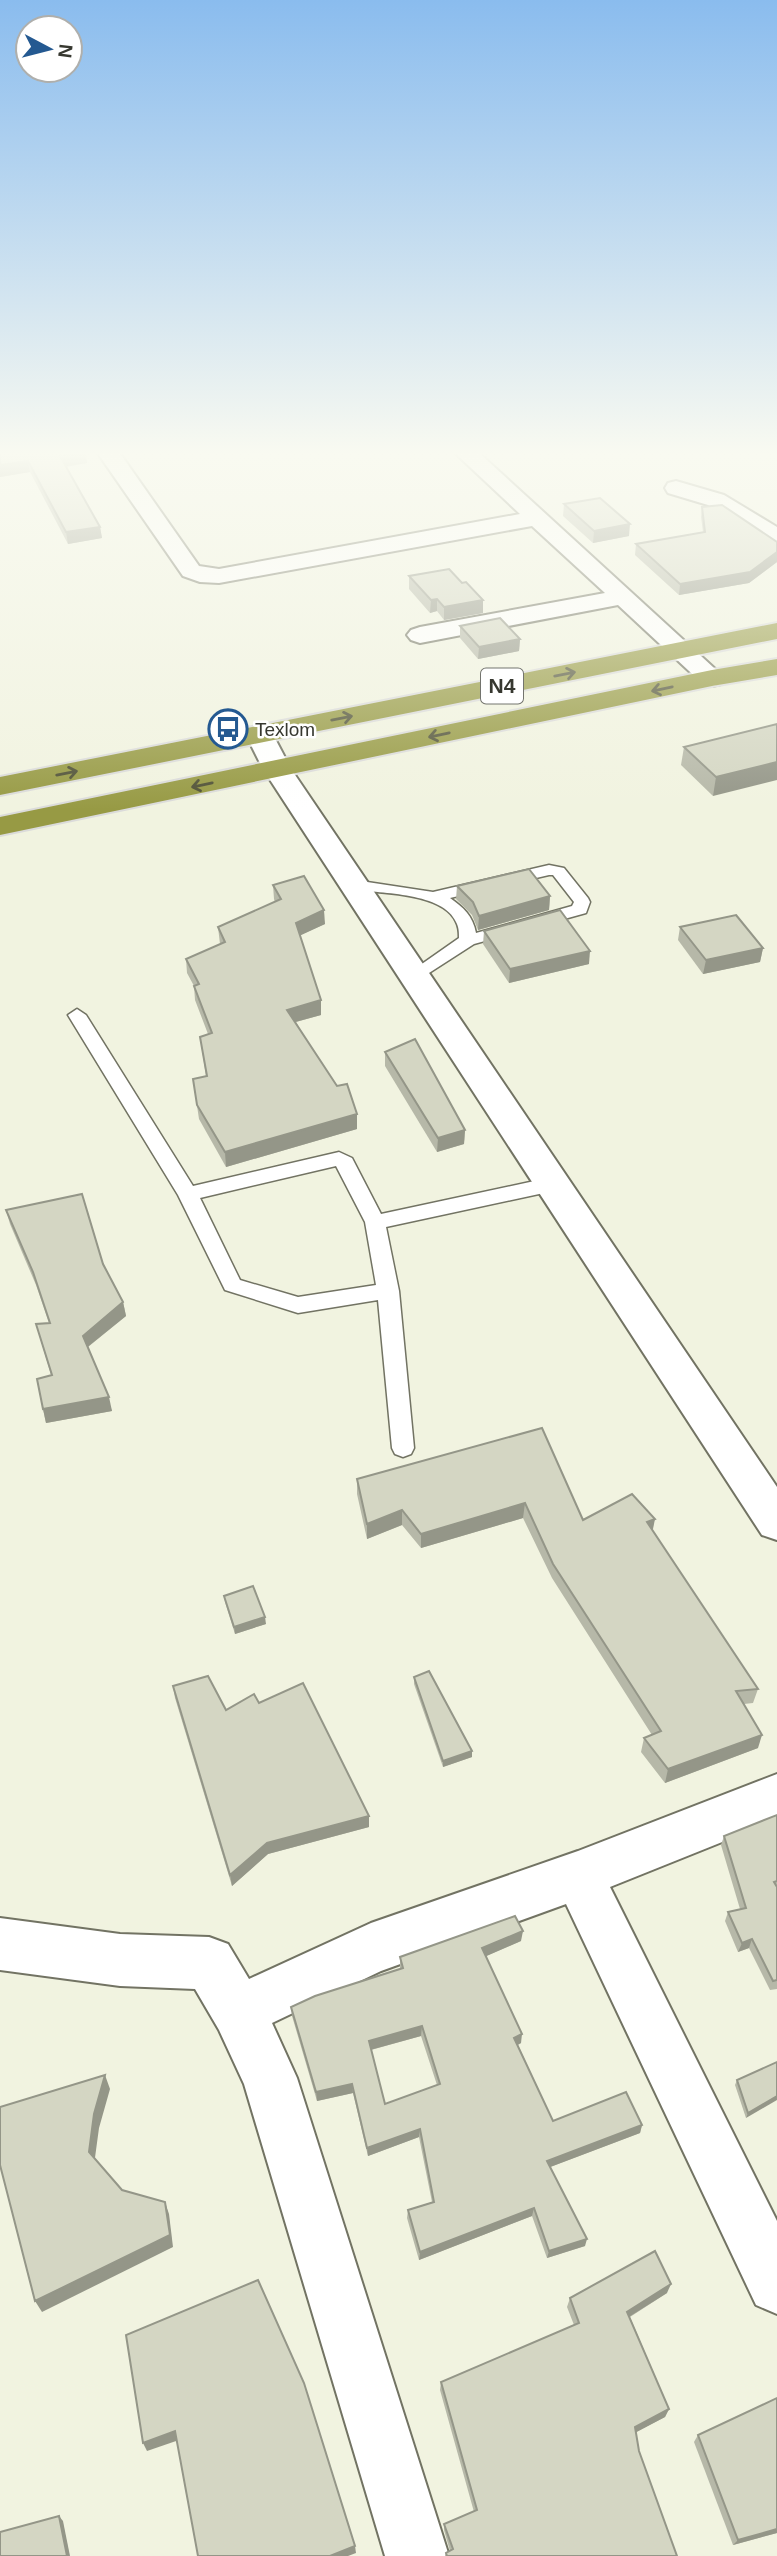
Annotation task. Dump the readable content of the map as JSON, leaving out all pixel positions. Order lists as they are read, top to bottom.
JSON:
{
  "streets": {
    "highway": ["N4"]
  },
  "places": {
    "bus stop": ["Texlom"]
  },
  "north": "right"
}
